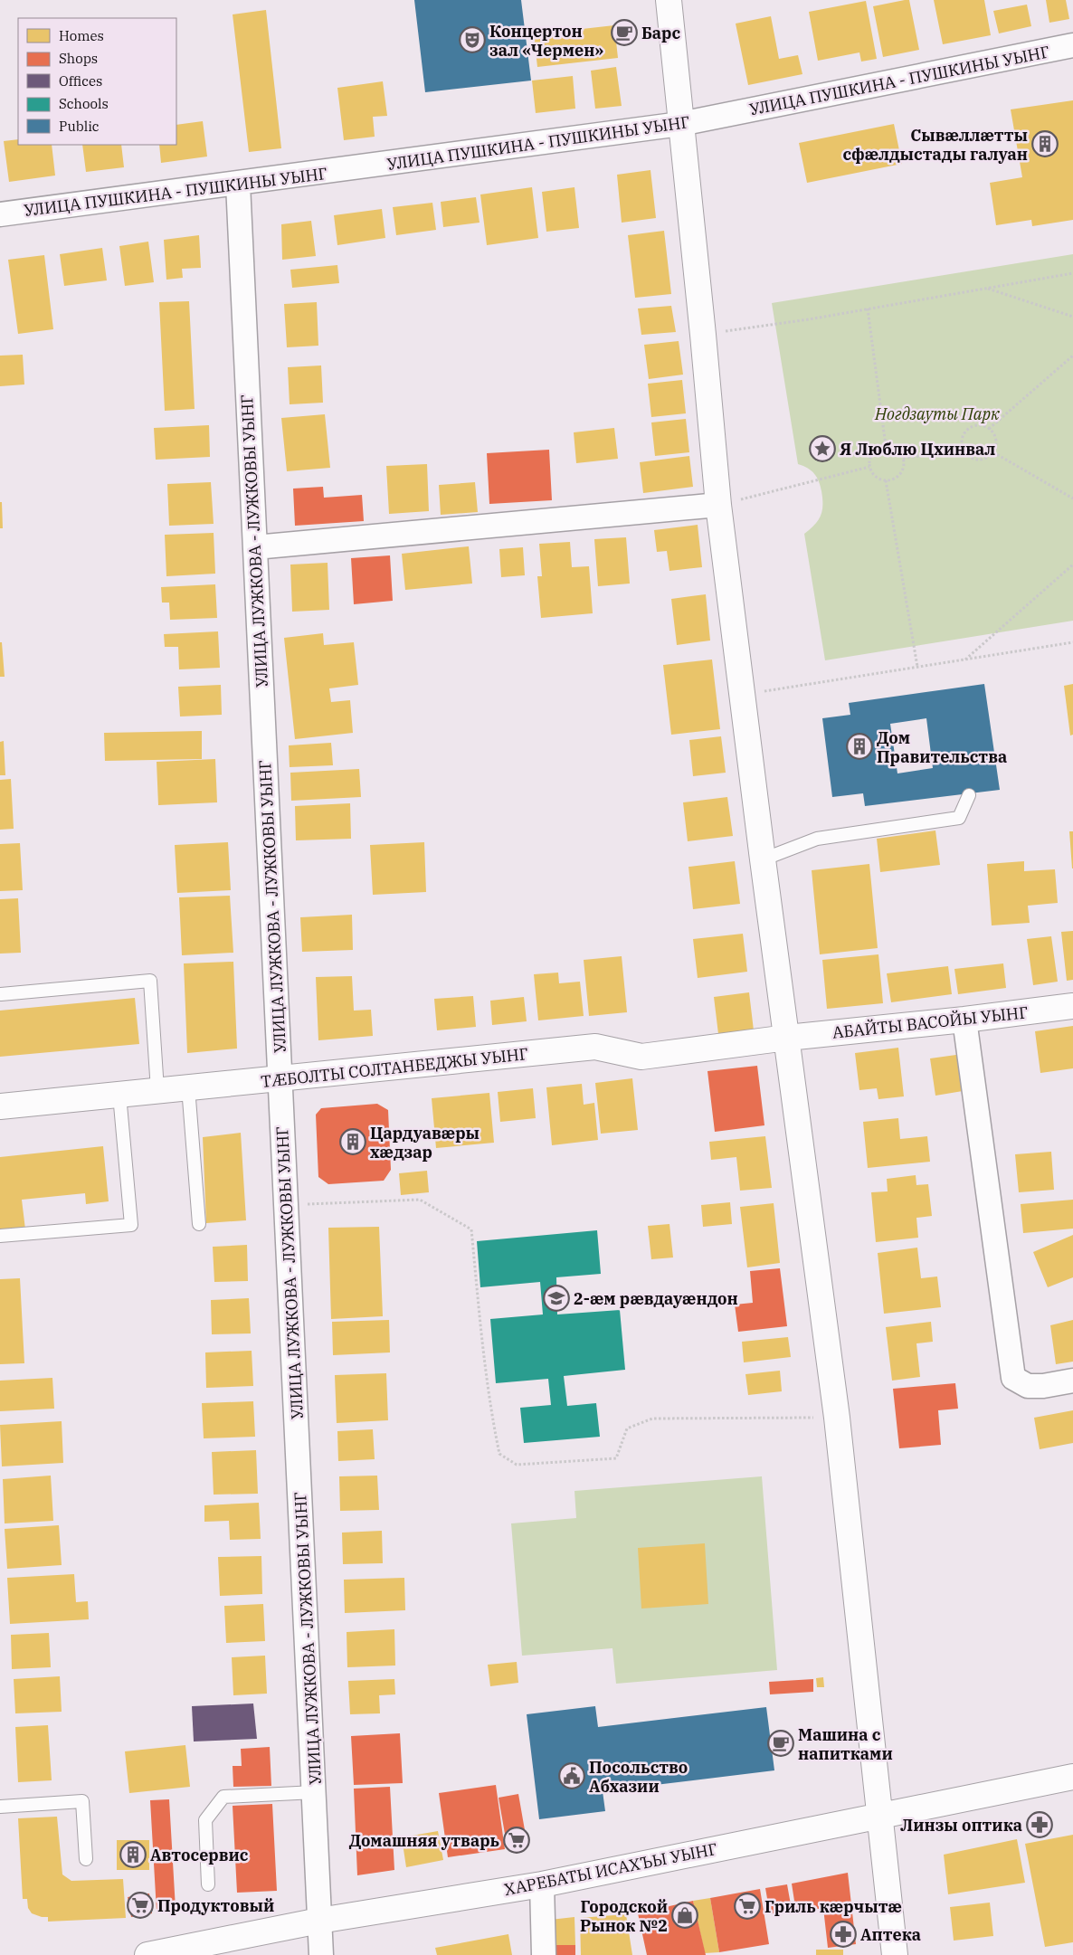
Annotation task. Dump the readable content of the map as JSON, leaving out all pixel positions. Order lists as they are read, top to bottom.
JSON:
{
  "streets": {
    "street": [
      "УЛИЦА ПУШКИНА - ПУШКИНЫ УЫНГ",
      "УЛИЦА ЛУЖКОВА - ЛУЖКОВЫ УЫНГ",
      "АБАЙТЫ ВАСОЙЫ УЫНГ",
      "ТÆБОЛТЫ СОЛТАНБЕДЖЫ УЫНГ",
      "ХАРЕБАТЫ ИСАХЪЫ УЫНГ"
    ]
  },
  "crossings": [
    ["УЛИЦА ПУШКИНА - ПУШКИНЫ УЫНГ", "УЛИЦА ЛУЖКОВА - ЛУЖКОВЫ УЫНГ"],
    ["УЛИЦА ЛУЖКОВА - ЛУЖКОВЫ УЫНГ", "ТÆБОЛТЫ СОЛТАНБЕДЖЫ УЫНГ"],
    ["УЛИЦА ЛУЖКОВА - ЛУЖКОВЫ УЫНГ", "ХАРЕБАТЫ ИСАХЪЫ УЫНГ"],
    ["АБАЙТЫ ВАСОЙЫ УЫНГ", "ТÆБОЛТЫ СОЛТАНБЕДЖЫ УЫНГ"]
  ],
  "parks": ["Ногдзауты Парк"],
  "places": {
    "cafe": ["Барс", "Машина с напитками"],
    "theatre": ["Концертон зал «Чермен»"],
    "building": [
      "Сывæллæтты сфæлдыстады галуан",
      "Дом Правительства",
      "Цардуавæры хæдзар",
      "Автосервис"
    ],
    "place": ["Я Люблю Цхинвал"],
    "school or university": ["2-æм рӕвдауӕндон"],
    "public building": ["Посольство Абхазии"],
    "pharmacy": ["Линзы оптика", "Аптека"],
    "supermarket": ["Домашняя утварь", "Продуктовый", "Гриль кæрчытæ"],
    "shop": ["Городской Рынок №2"]
  },
  "legend": [
    "Homes",
    "Shops",
    "Offices",
    "Schools",
    "Public"
  ]
}
